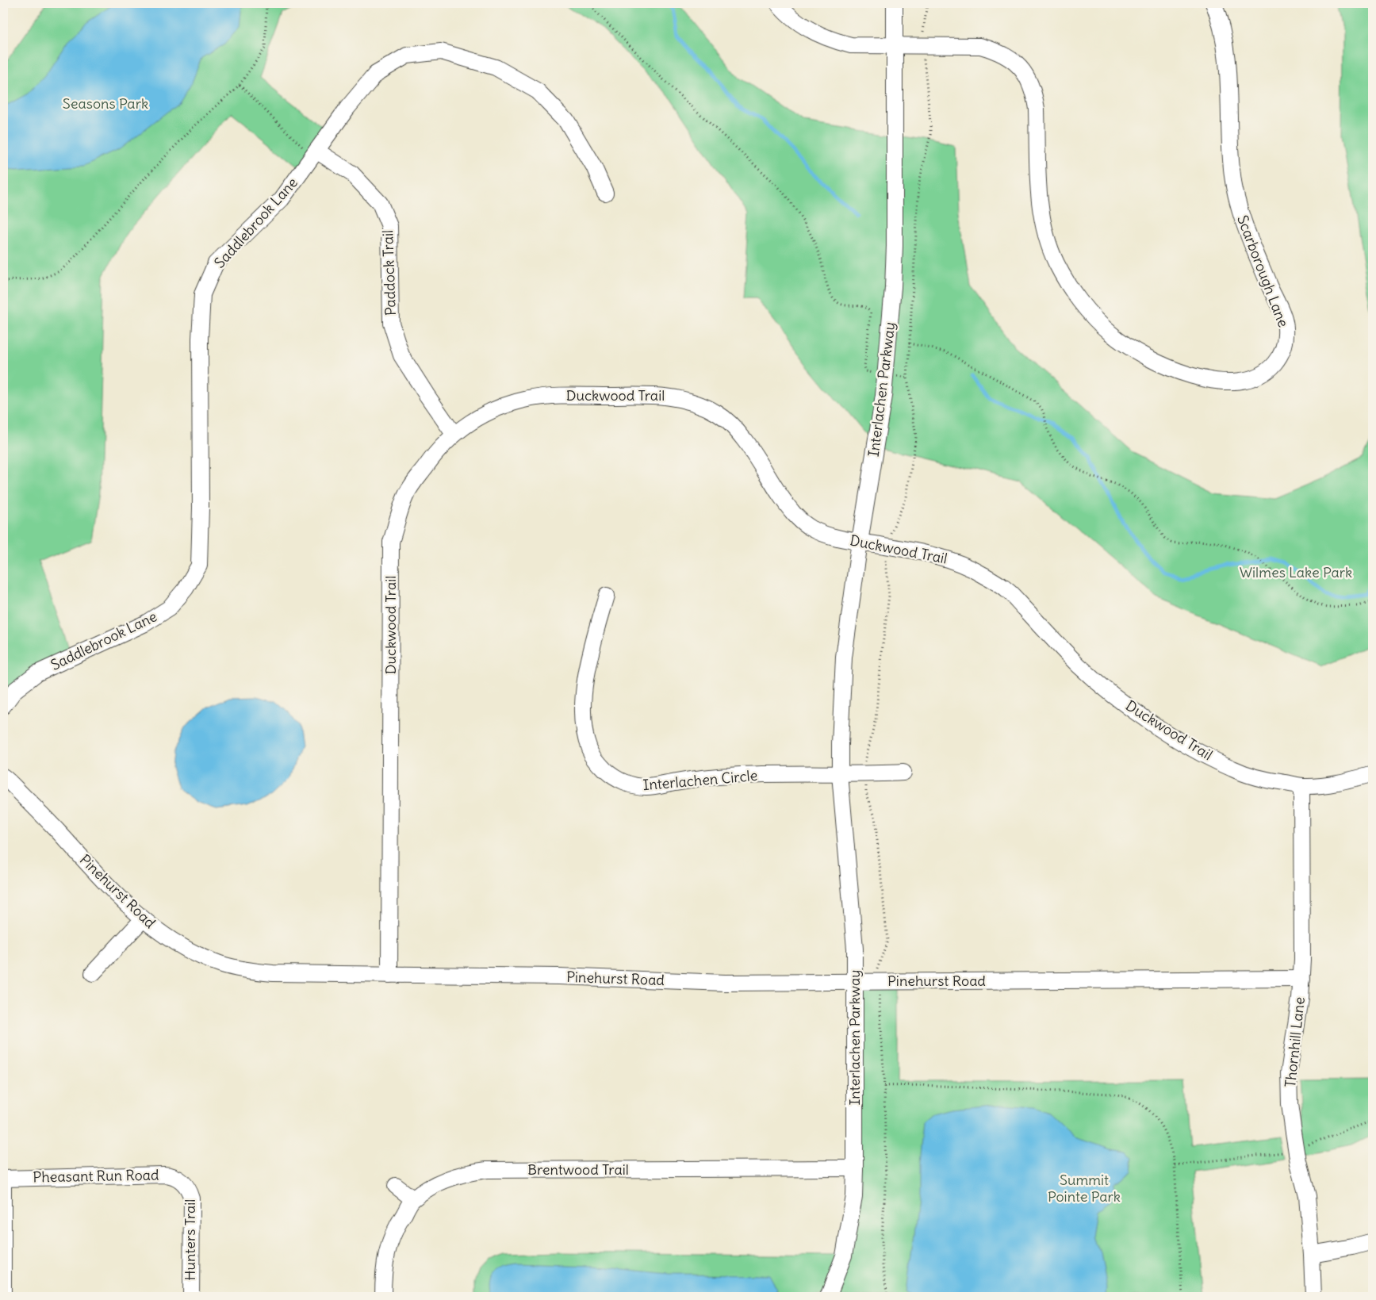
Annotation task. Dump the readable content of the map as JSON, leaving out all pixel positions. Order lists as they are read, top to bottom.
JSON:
{
  "streets": {
    "street": [
      "Saddlebrook Lane",
      "Scarborough Lane",
      "Paddock Trail",
      "Interlachen Parkway",
      "Duckwood Trail",
      "Interlachen Circle",
      "Pinehurst Road",
      "Thornhill Lane",
      "Brentwood Trail",
      "Pheasant Run Road",
      "Hunters Trail"
    ]
  },
  "crossings": [
    ["Saddlebrook Lane", "Paddock Trail"],
    ["Scarborough Lane", "Interlachen Parkway"],
    ["Paddock Trail", "Duckwood Trail"],
    ["Interlachen Parkway", "Duckwood Trail"],
    ["Interlachen Parkway", "Interlachen Circle"],
    ["Interlachen Parkway", "Pinehurst Road"],
    ["Interlachen Parkway", "Brentwood Trail"],
    ["Duckwood Trail", "Pinehurst Road"],
    ["Duckwood Trail", "Thornhill Lane"],
    ["Pinehurst Road", "Thornhill Lane"],
    ["Pheasant Run Road", "Hunters Trail"]
  ],
  "parks": ["Seasons Park", "Wilmes Lake Park", "Summit Pointe Park"]
}
